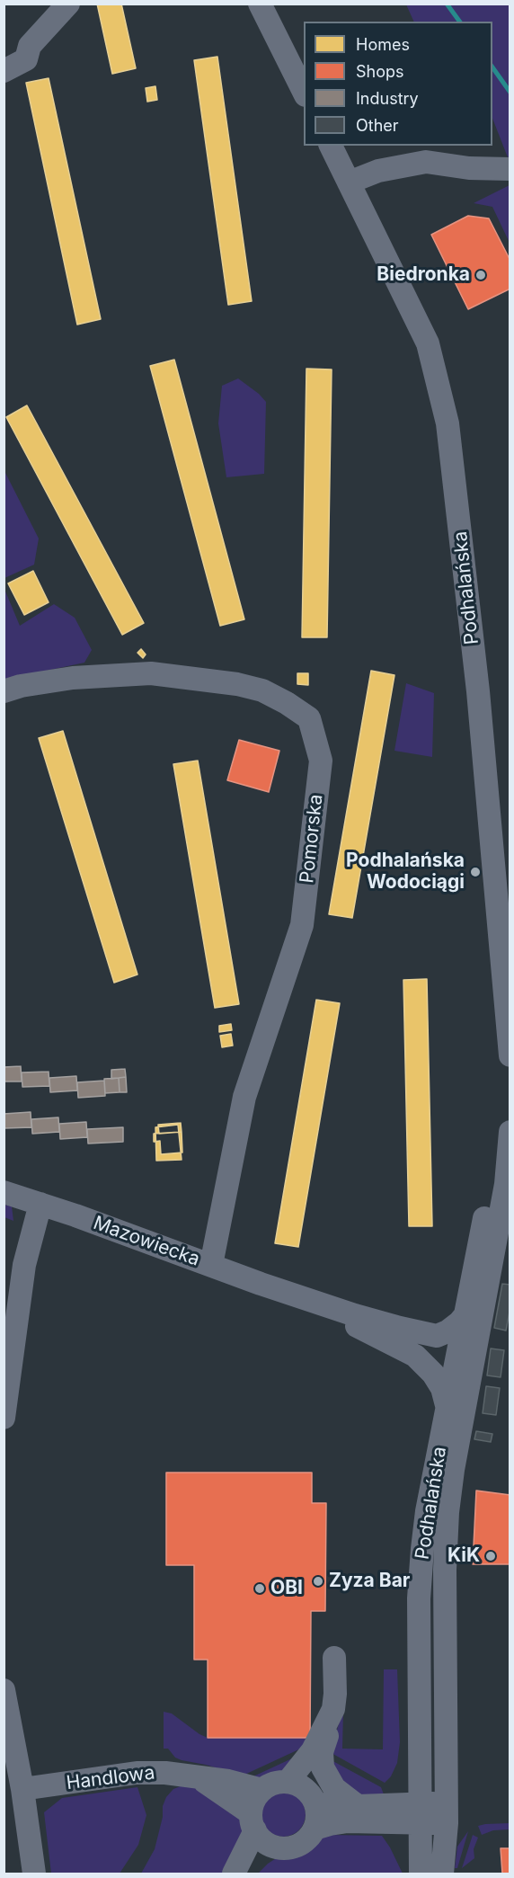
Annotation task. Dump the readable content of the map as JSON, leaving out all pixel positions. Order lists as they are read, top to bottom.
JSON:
{
  "streets": {
    "street": [
      "Podhalańska",
      "Pomorska",
      "Mazowiecka",
      "Handlowa"
    ]
  },
  "crossings": [
    ["Podhalańska", "Mazowiecka"],
    ["Pomorska", "Mazowiecka"]
  ],
  "places": [
    "Biedronka",
    "Podhalańska Wodociągi",
    "KiK",
    "Zyza Bar",
    "OBI"
  ],
  "legend": [
    "Homes",
    "Shops",
    "Industry",
    "Other"
  ]
}
